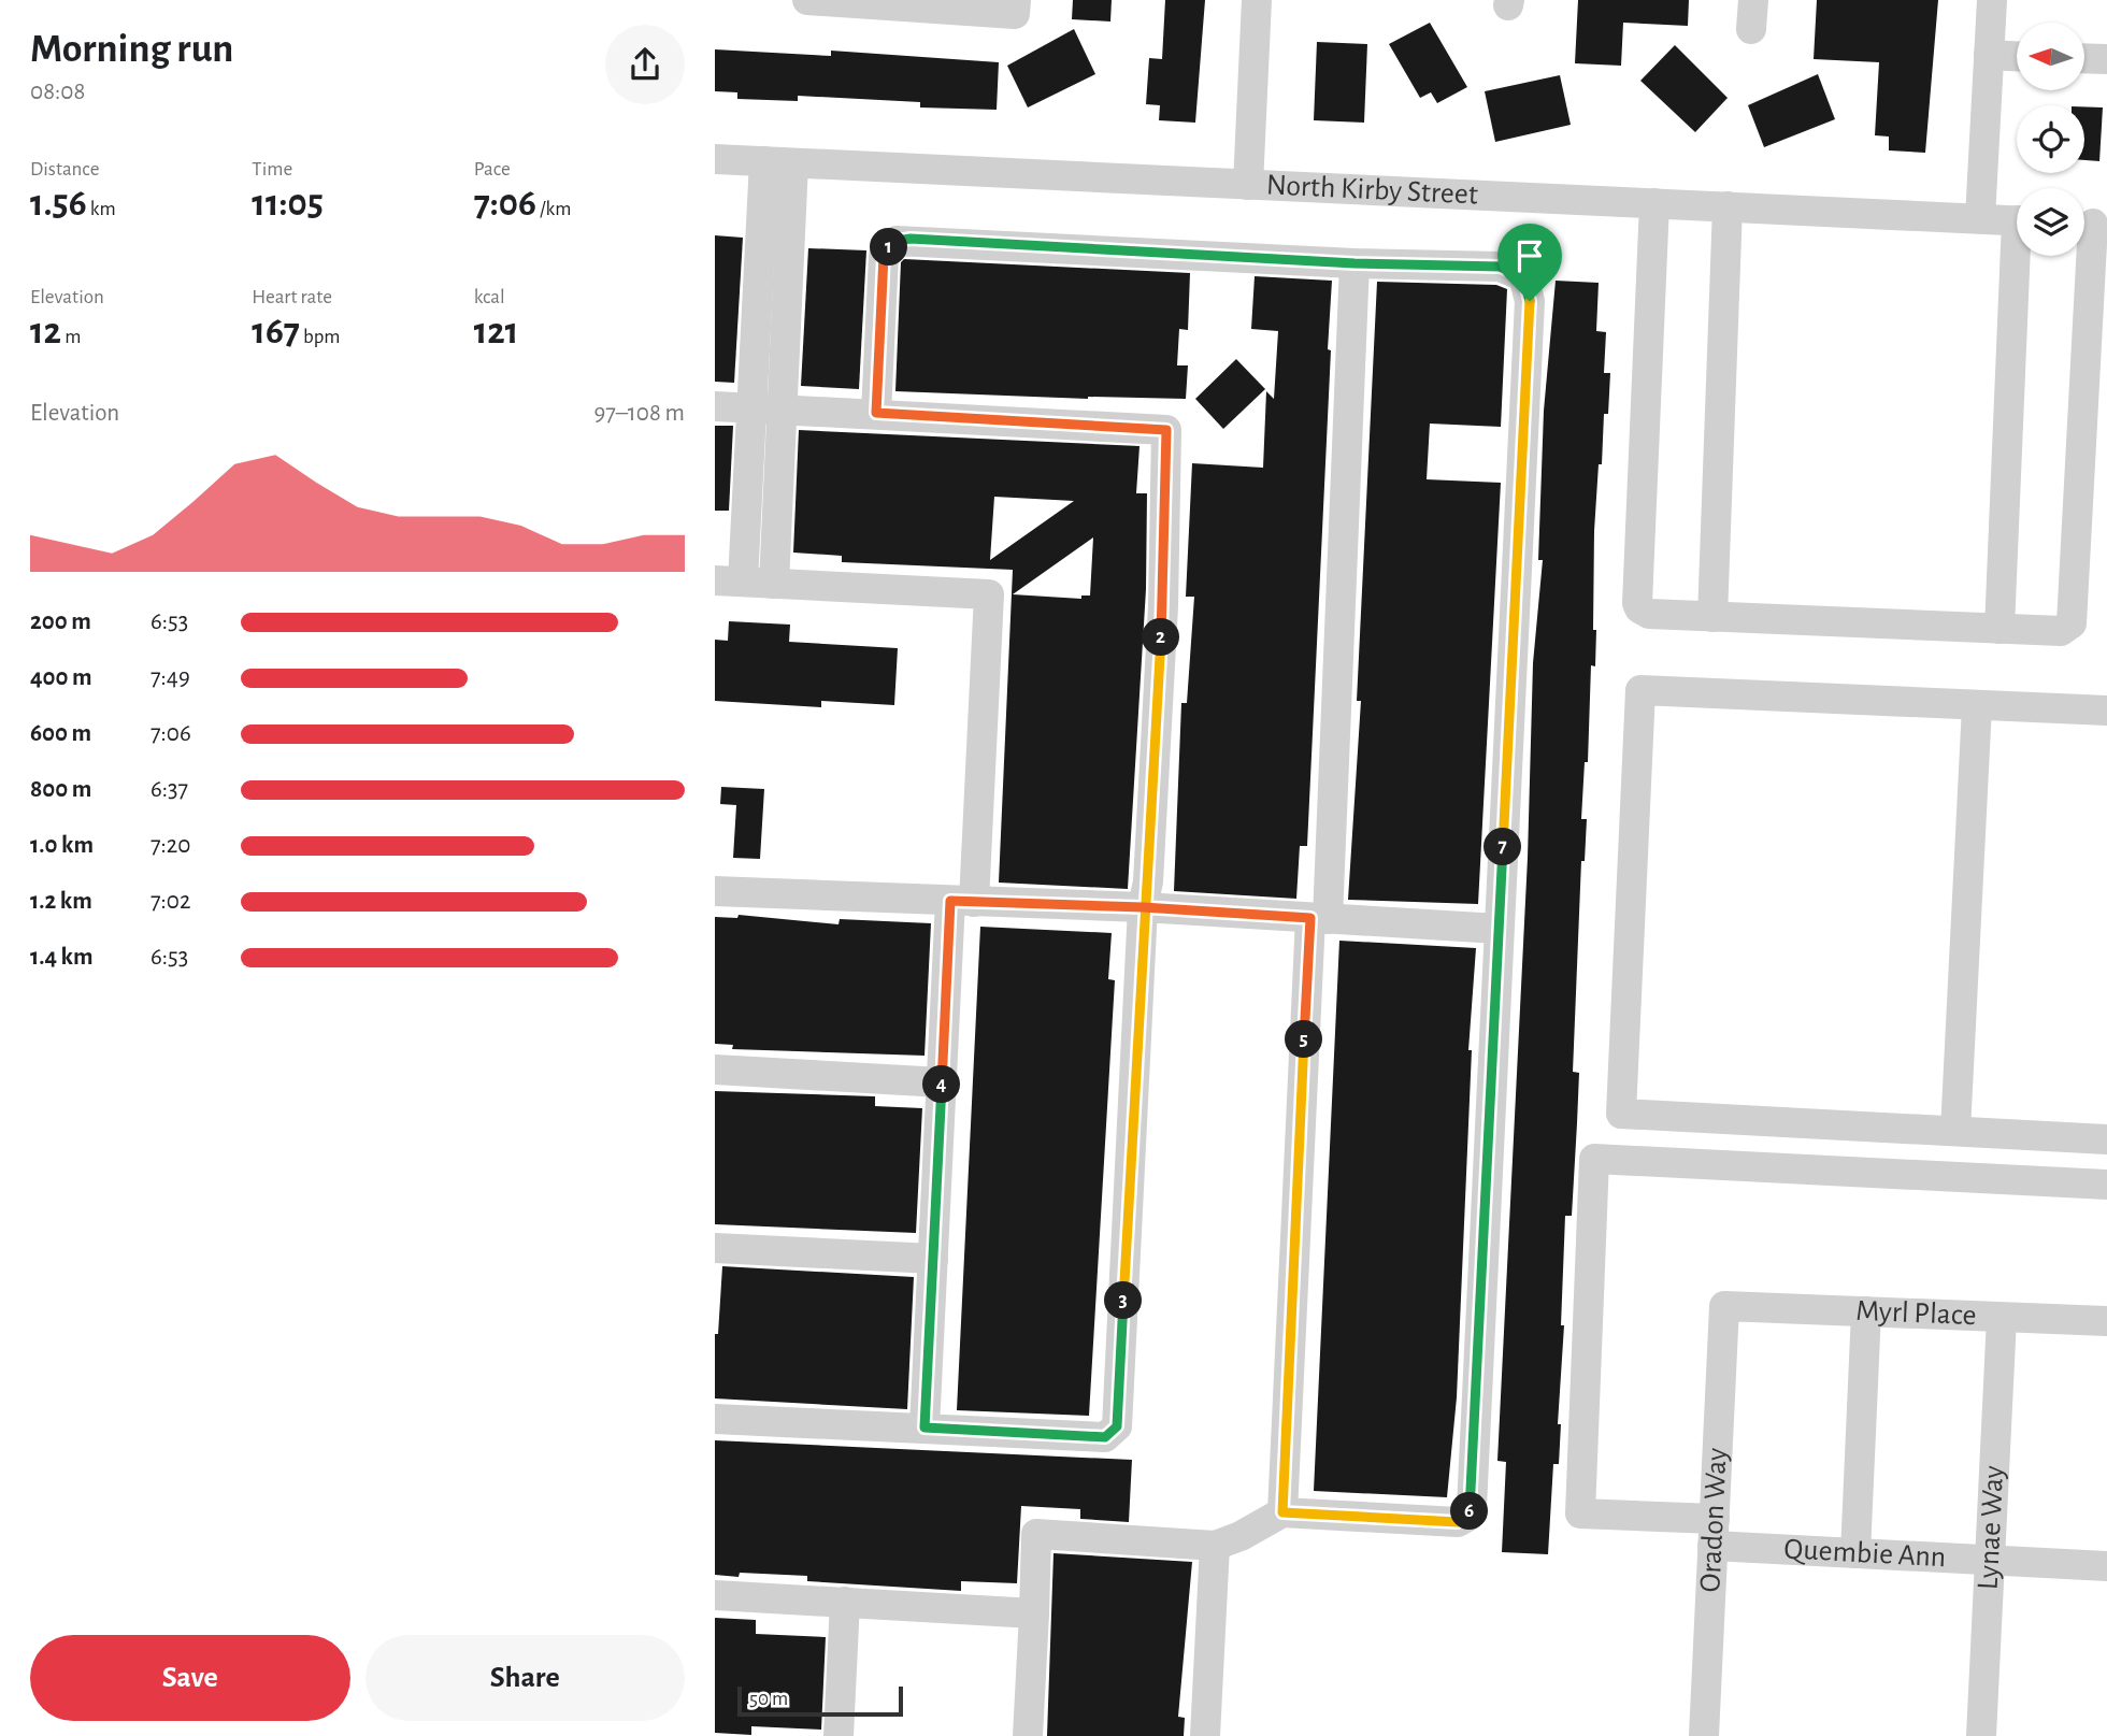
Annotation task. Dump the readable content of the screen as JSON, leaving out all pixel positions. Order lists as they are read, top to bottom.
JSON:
{
  "streets": {
    "street": [
      "North Kirby Street",
      "Myrl Place",
      "Oradon Way",
      "Lynae Way",
      "Quembie Ann"
    ]
  },
  "crossings": [
    ["Myrl Place", "Oradon Way"],
    ["Myrl Place", "Lynae Way"],
    ["Oradon Way", "Quembie Ann"],
    ["Lynae Way", "Quembie Ann"]
  ],
  "scale_bar": "50 m",
  "north": "left",
  "page": {
    "heading": ["Morning run", "08:08"],
    "stats": [
      ["Distance", "1.56 km"],
      ["Time", "11:05"],
      ["Pace", "7:06 /km"],
      ["Elevation", "12 m"],
      ["Heart rate", "167 bpm"],
      ["kcal", "121"]
    ],
    "pins": [
      "1",
      "2",
      "7",
      "5",
      "4",
      "3",
      "6"
    ],
    "chart": ["Elevation", "97–108 m"],
    "list": [
      {
        "name": "200 m",
        "note": "6:53"
      },
      {
        "name": "400 m",
        "note": "7:49"
      },
      {
        "name": "600 m",
        "note": "7:06"
      },
      {
        "name": "800 m",
        "note": "6:37"
      },
      {
        "name": "1.0 km",
        "note": "7:20"
      },
      {
        "name": "1.2 km",
        "note": "7:02"
      },
      {
        "name": "1.4 km",
        "note": "6:53"
      }
    ],
    "buttons": ["Save", "Share"],
    "scale": "50 m"
  }
}
